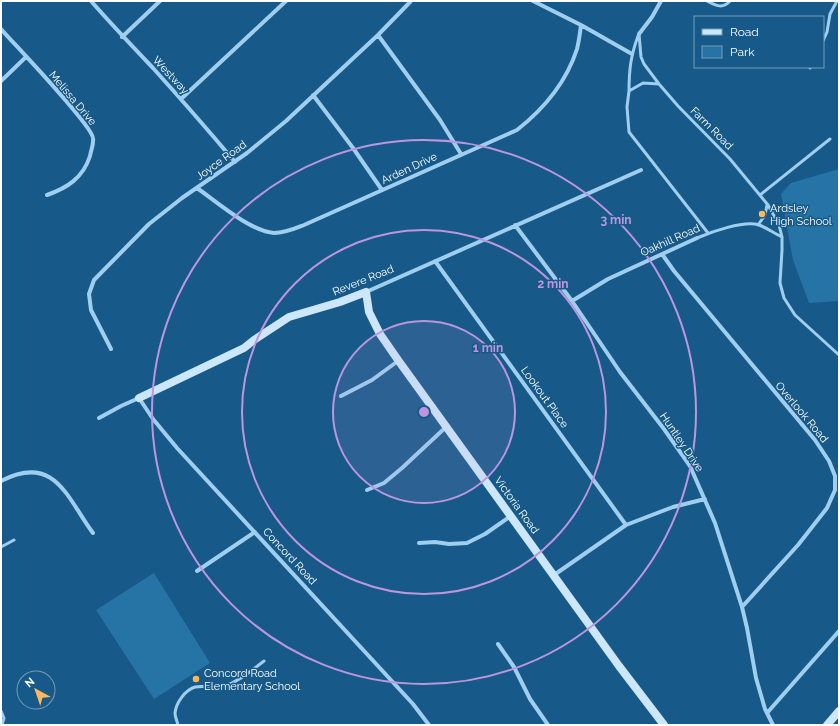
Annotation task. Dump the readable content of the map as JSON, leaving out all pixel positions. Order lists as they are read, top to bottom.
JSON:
{
  "streets": {
    "street": [
      "Westway",
      "Melissa Drive",
      "Joyce Road",
      "Arden Drive",
      "Oakhill Road",
      "Revere Road",
      "Lookout Place",
      "Overlook Road",
      "Huntley Drive",
      "Victoria Road",
      "Concord Road"
    ],
    "lane": ["Farm Road"]
  },
  "crossings": [
    ["Westway", "Joyce Road"],
    ["Farm Road", "Oakhill Road"],
    ["Joyce Road", "Arden Drive"],
    ["Oakhill Road", "Overlook Road"],
    ["Oakhill Road", "Huntley Drive"],
    ["Revere Road", "Lookout Place"],
    ["Revere Road", "Huntley Drive"],
    ["Revere Road", "Victoria Road"],
    ["Revere Road", "Concord Road"],
    ["Overlook Road", "Huntley Drive"]
  ],
  "places": ["Ardsley High School", "Concord Road Elementary School"],
  "legend": ["Road", "Park"],
  "north": "top left",
  "rings": ["3 min", "2 min", "1 min"]
}
